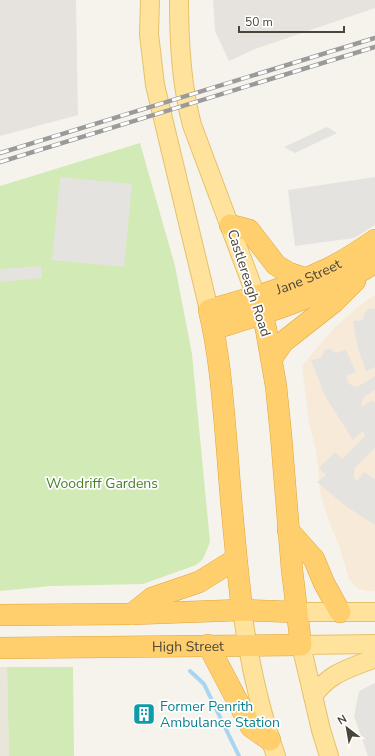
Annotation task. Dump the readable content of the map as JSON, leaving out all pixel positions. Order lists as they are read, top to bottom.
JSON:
{
  "streets": {
    "highway": ["Jane Street", "Castlereagh Road", "High Street"]
  },
  "crossings": [
    ["Jane Street", "Castlereagh Road"],
    ["Castlereagh Road", "High Street"]
  ],
  "parks": ["Woodriff Gardens"],
  "places": {
    "building": ["Former Penrith Ambulance Station"]
  },
  "scale_bar": "50 m",
  "north": "top left"
}
